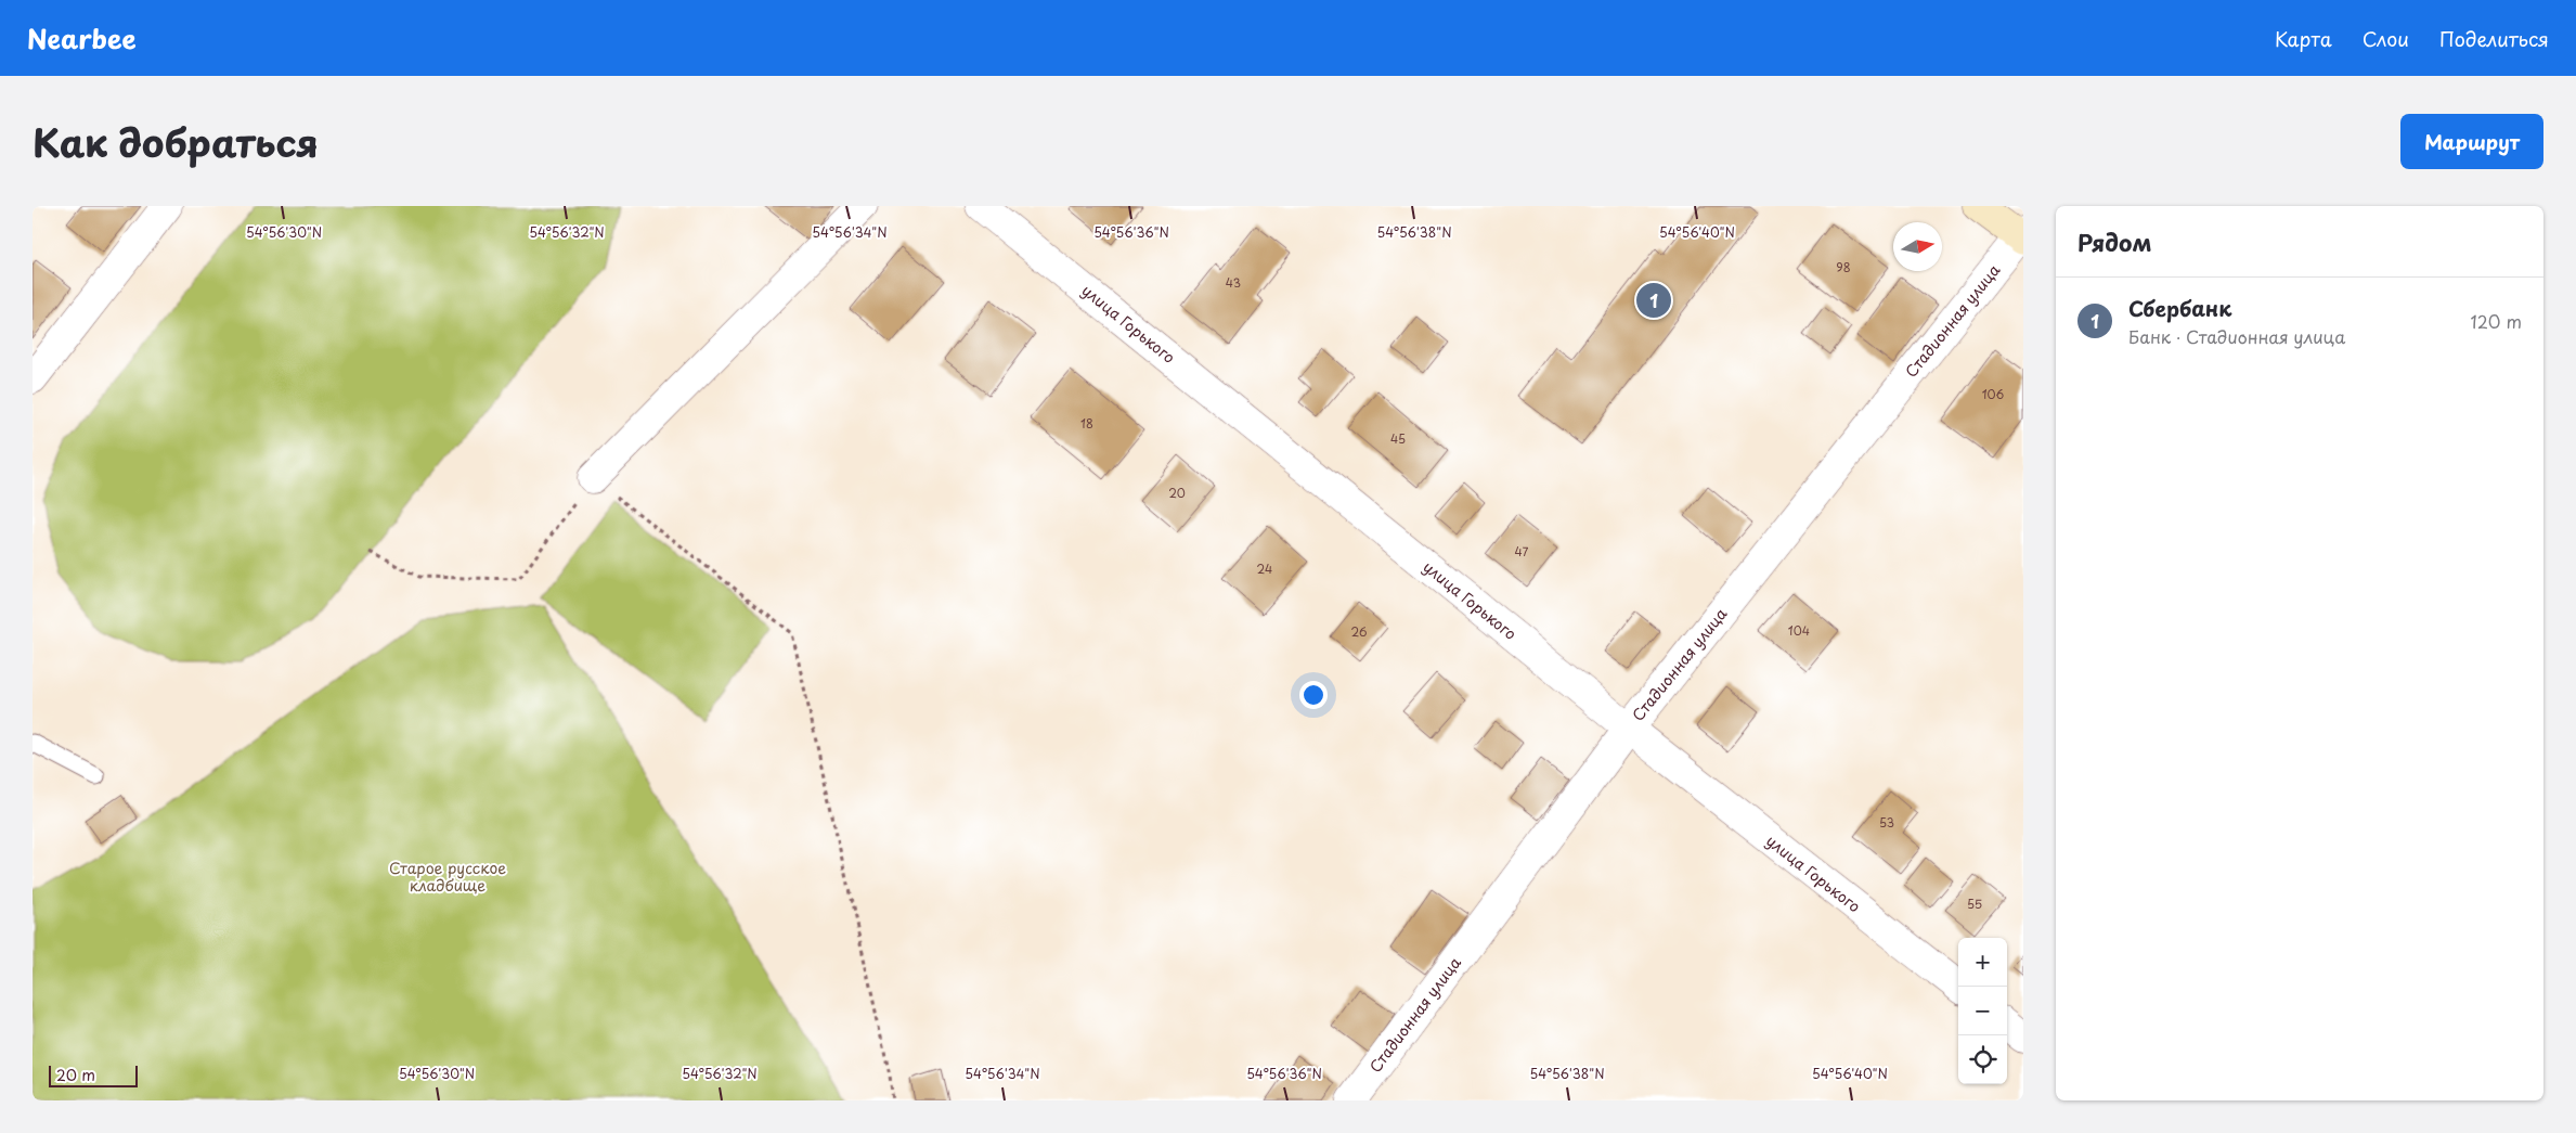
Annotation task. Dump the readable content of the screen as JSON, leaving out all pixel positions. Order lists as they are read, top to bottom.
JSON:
{
  "streets": {
    "street": ["Стадионная улица", "улица Горького"]
  },
  "crossings": [
    ["Стадионная улица", "улица Горького"]
  ],
  "parks": ["Старое русское кладбище"],
  "house_numbers": [
    "98",
    "43",
    "106",
    "18",
    "45",
    "20",
    "47",
    "24",
    "104",
    "26",
    "53",
    "55"
  ],
  "scale_bar": "20 m",
  "north": "right",
  "page": {
    "header": "Nearbee",
    "nav": ["Карта", "Слои", "Поделиться"],
    "title": "Как добраться",
    "buttons": "Маршрут",
    "heading": "Рядом",
    "list": [
      {
        "mark": "1",
        "name": "Сбербанк",
        "note": "Банк · Стадионная улица",
        "value": "120 m"
      }
    ],
    "pins": "1",
    "map_buttons": ["+", "−"],
    "scale": "20 m"
  },
  "coordinates": [
    "54°56'30\"N",
    "54°56'32\"N",
    "54°56'34\"N",
    "54°56'36\"N",
    "54°56'38\"N",
    "54°56'40\"N"
  ]
}
